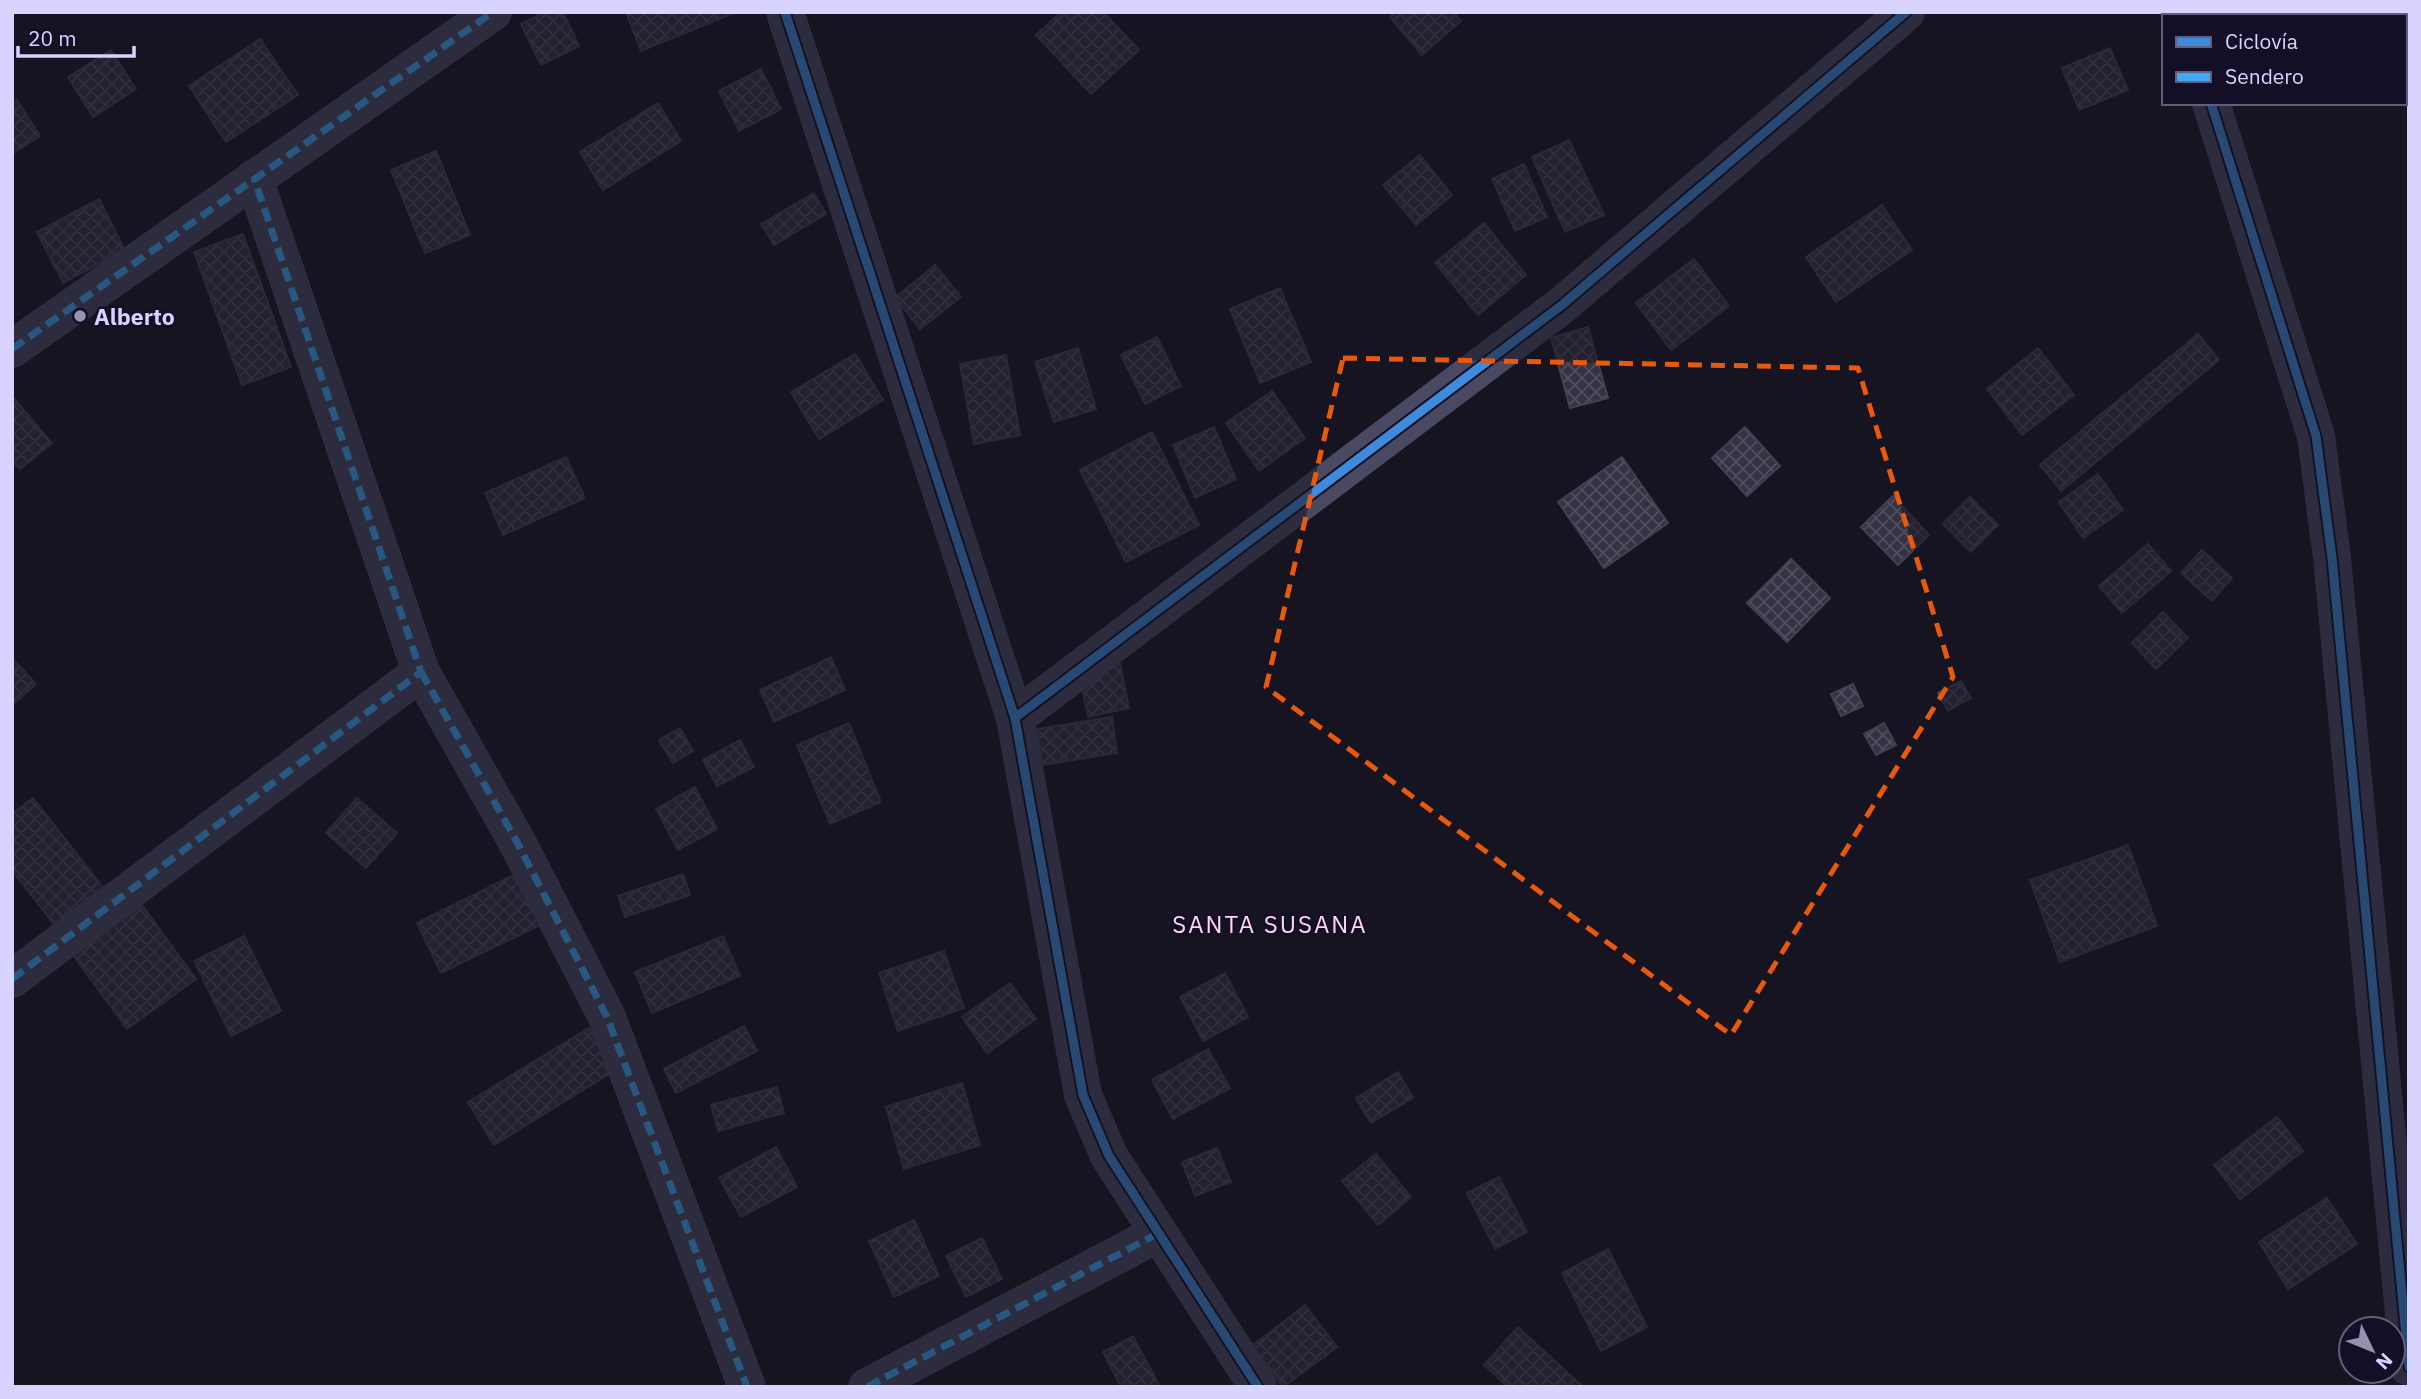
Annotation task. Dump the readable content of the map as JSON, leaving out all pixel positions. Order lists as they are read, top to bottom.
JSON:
{
  "districts": ["SANTA SUSANA"],
  "places": ["Alberto"],
  "legend": ["Ciclovía", "Sendero"],
  "scale_bar": "20 m",
  "north": "bottom right"
}
